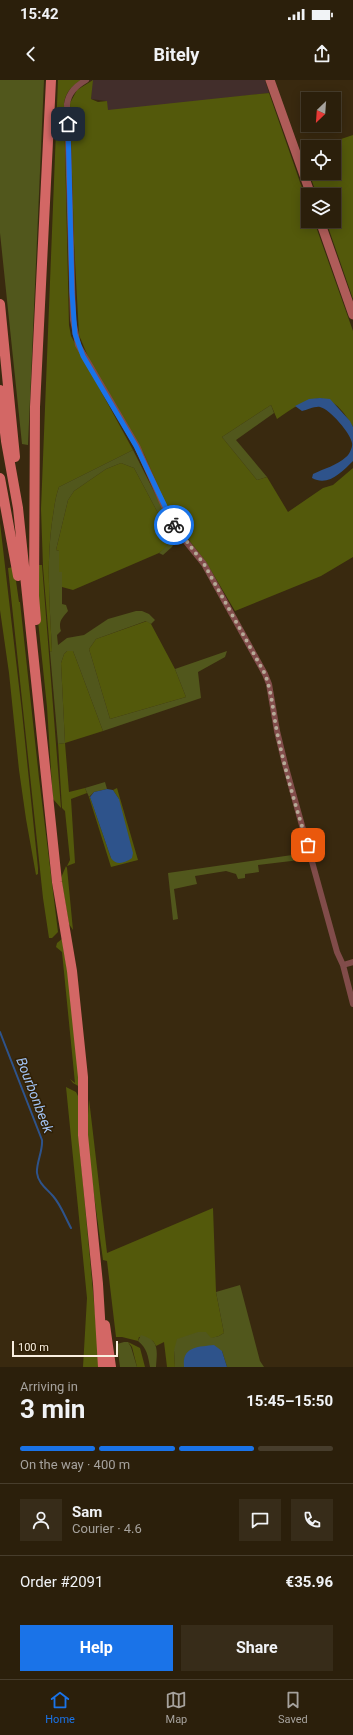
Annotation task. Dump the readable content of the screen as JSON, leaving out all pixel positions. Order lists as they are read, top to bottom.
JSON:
{
  "water": ["Bourbonbeek"],
  "scale_bar": "100 m",
  "north": "bottom left",
  "page": {
    "status": "15:42",
    "header": "Bitely",
    "scale": "100 m",
    "heading": ["3 min", "Arriving in", "15:45–15:50"],
    "panel": [
      "Sam",
      "Courier · 4.6",
      "Order #2091",
      "€35.96"
    ],
    "bar": "On the way · 400 m",
    "buttons": ["Help", "Share"],
    "tabs": ["Home", "Map", "Saved"]
  }
}
